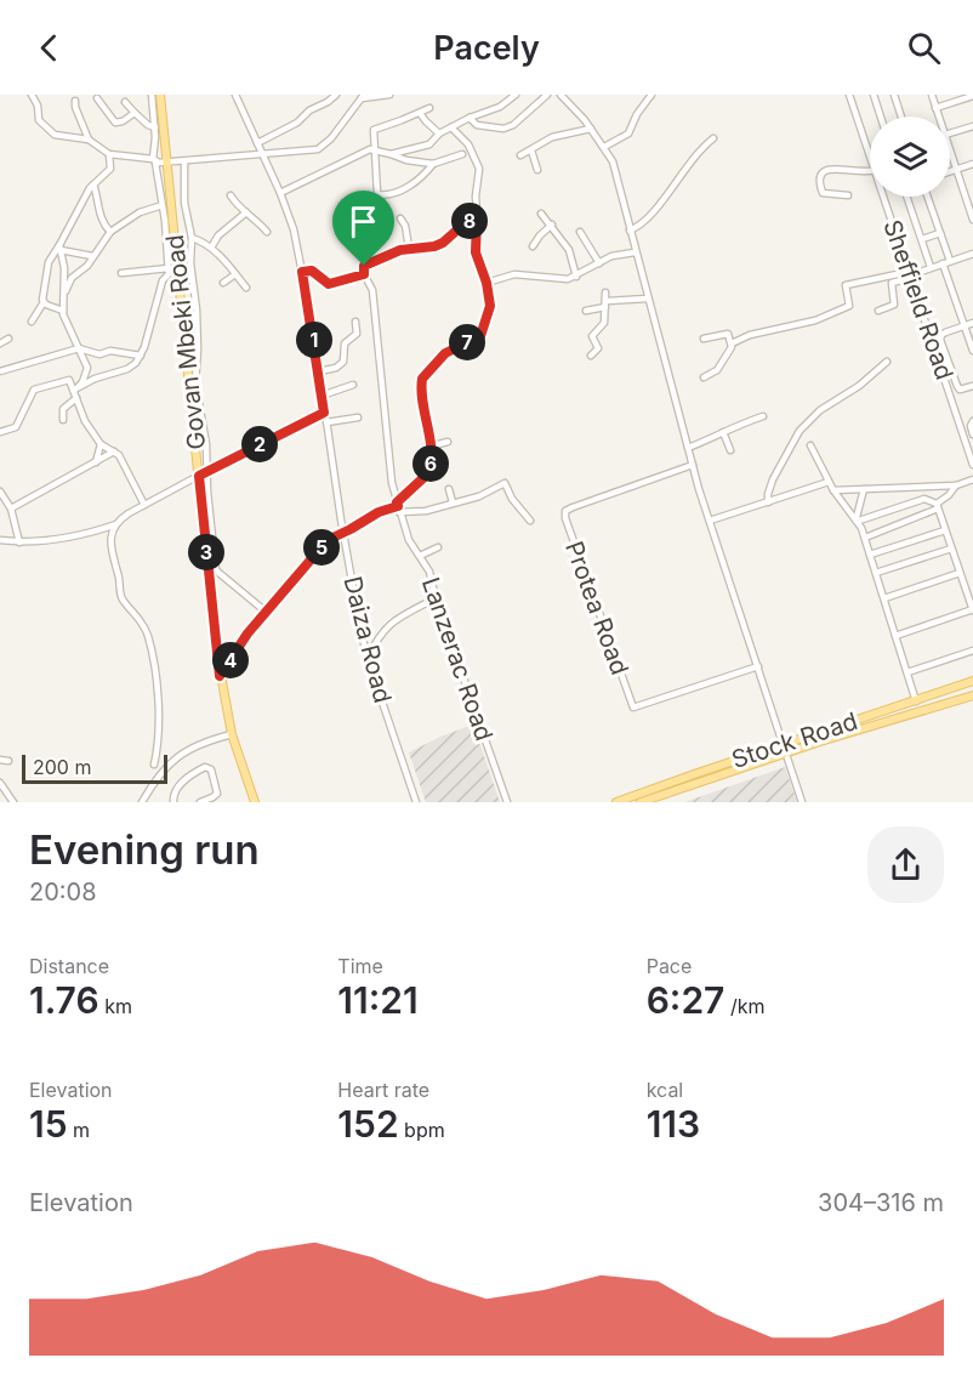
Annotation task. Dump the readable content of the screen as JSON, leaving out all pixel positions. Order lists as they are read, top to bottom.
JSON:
{
  "streets": {
    "main road": ["Govan Mbeki Road", "Stock Road"],
    "street": [
      "Sheffield Road",
      "Protea Road",
      "Daiza Road",
      "Lanzerac Road"
    ]
  },
  "scale_bar": "200 m",
  "page": {
    "header": "Pacely",
    "pins": [
      "8",
      "1",
      "7",
      "2",
      "6",
      "5",
      "3",
      "4"
    ],
    "scale": "200 m",
    "heading": ["Evening run", "20:08"],
    "stats": [
      ["Distance", "1.76 km"],
      ["Time", "11:21"],
      ["Pace", "6:27 /km"],
      ["Elevation", "15 m"],
      ["Heart rate", "152 bpm"],
      ["kcal", "113"]
    ],
    "chart": ["Elevation", "304–316 m"]
  }
}
